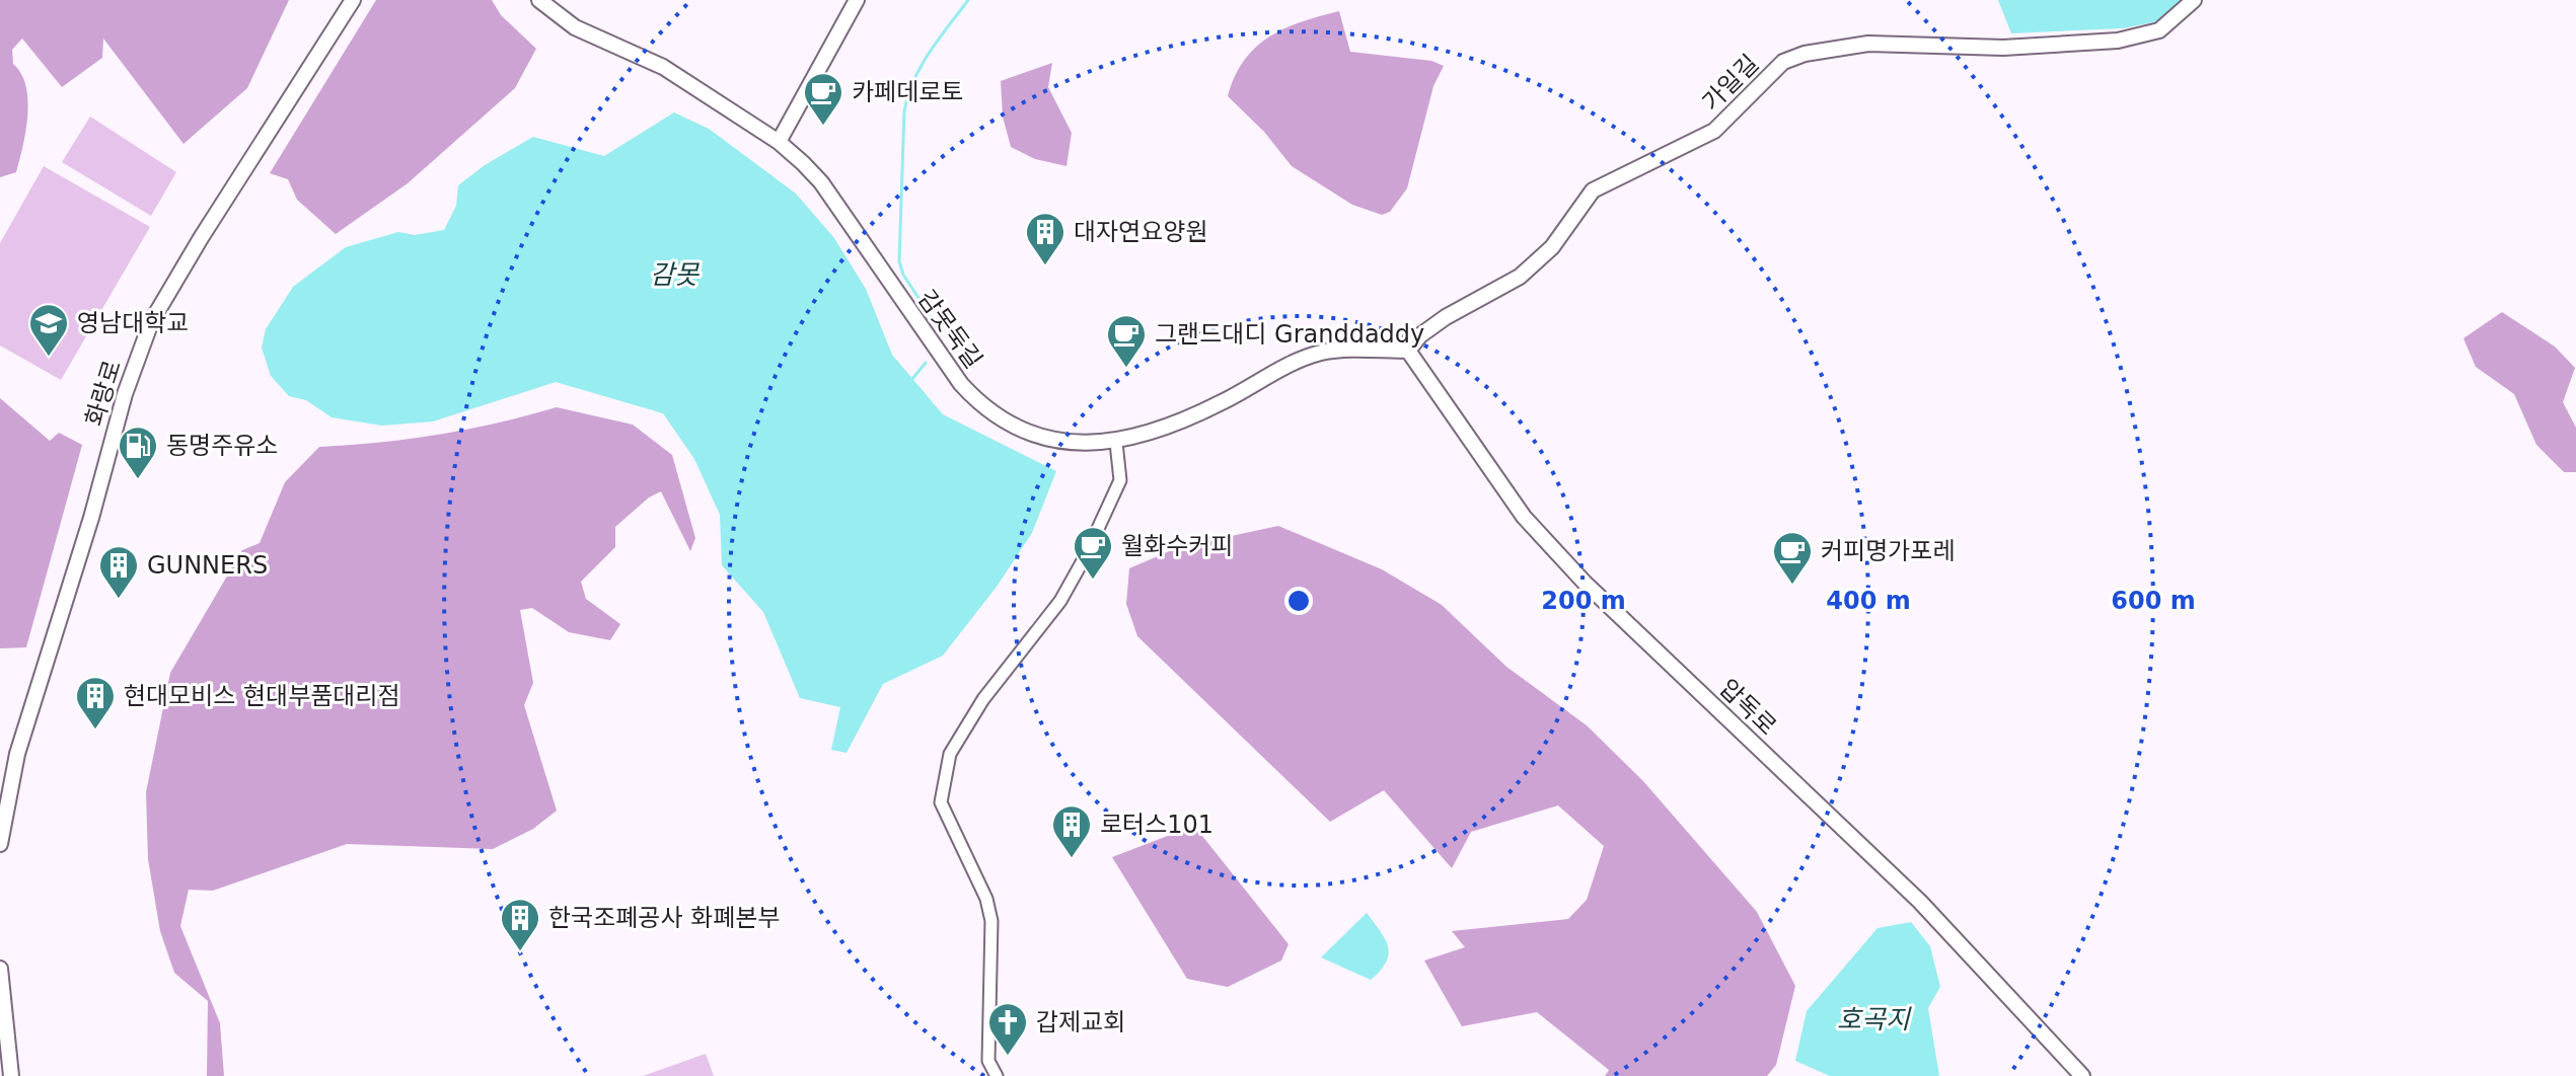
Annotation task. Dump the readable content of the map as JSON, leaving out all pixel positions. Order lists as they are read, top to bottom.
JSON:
{
  "streets": {
    "street": [
      "가일길",
      "감못둑길",
      "화랑로",
      "압독로"
    ]
  },
  "crossings": [
    ["가일길", "감못둑길"],
    ["가일길", "압독로"],
    ["감못둑길", "압독로"]
  ],
  "water": ["감못", "호곡지"],
  "places": {
    "cafe": [
      "카페데로토",
      "그랜드대디 Granddaddy",
      "월화수커피",
      "커피명가포레"
    ],
    "building": [
      "대자연요양원",
      "GUNNERS",
      "현대모비스 현대부품대리점",
      "로터스101",
      "한국조폐공사 화폐본부"
    ],
    "school or university": ["영남대학교"],
    "fuel station": ["동명주유소"],
    "church": ["갑제교회"]
  },
  "rings": ["200 m", "400 m", "600 m"]
}
